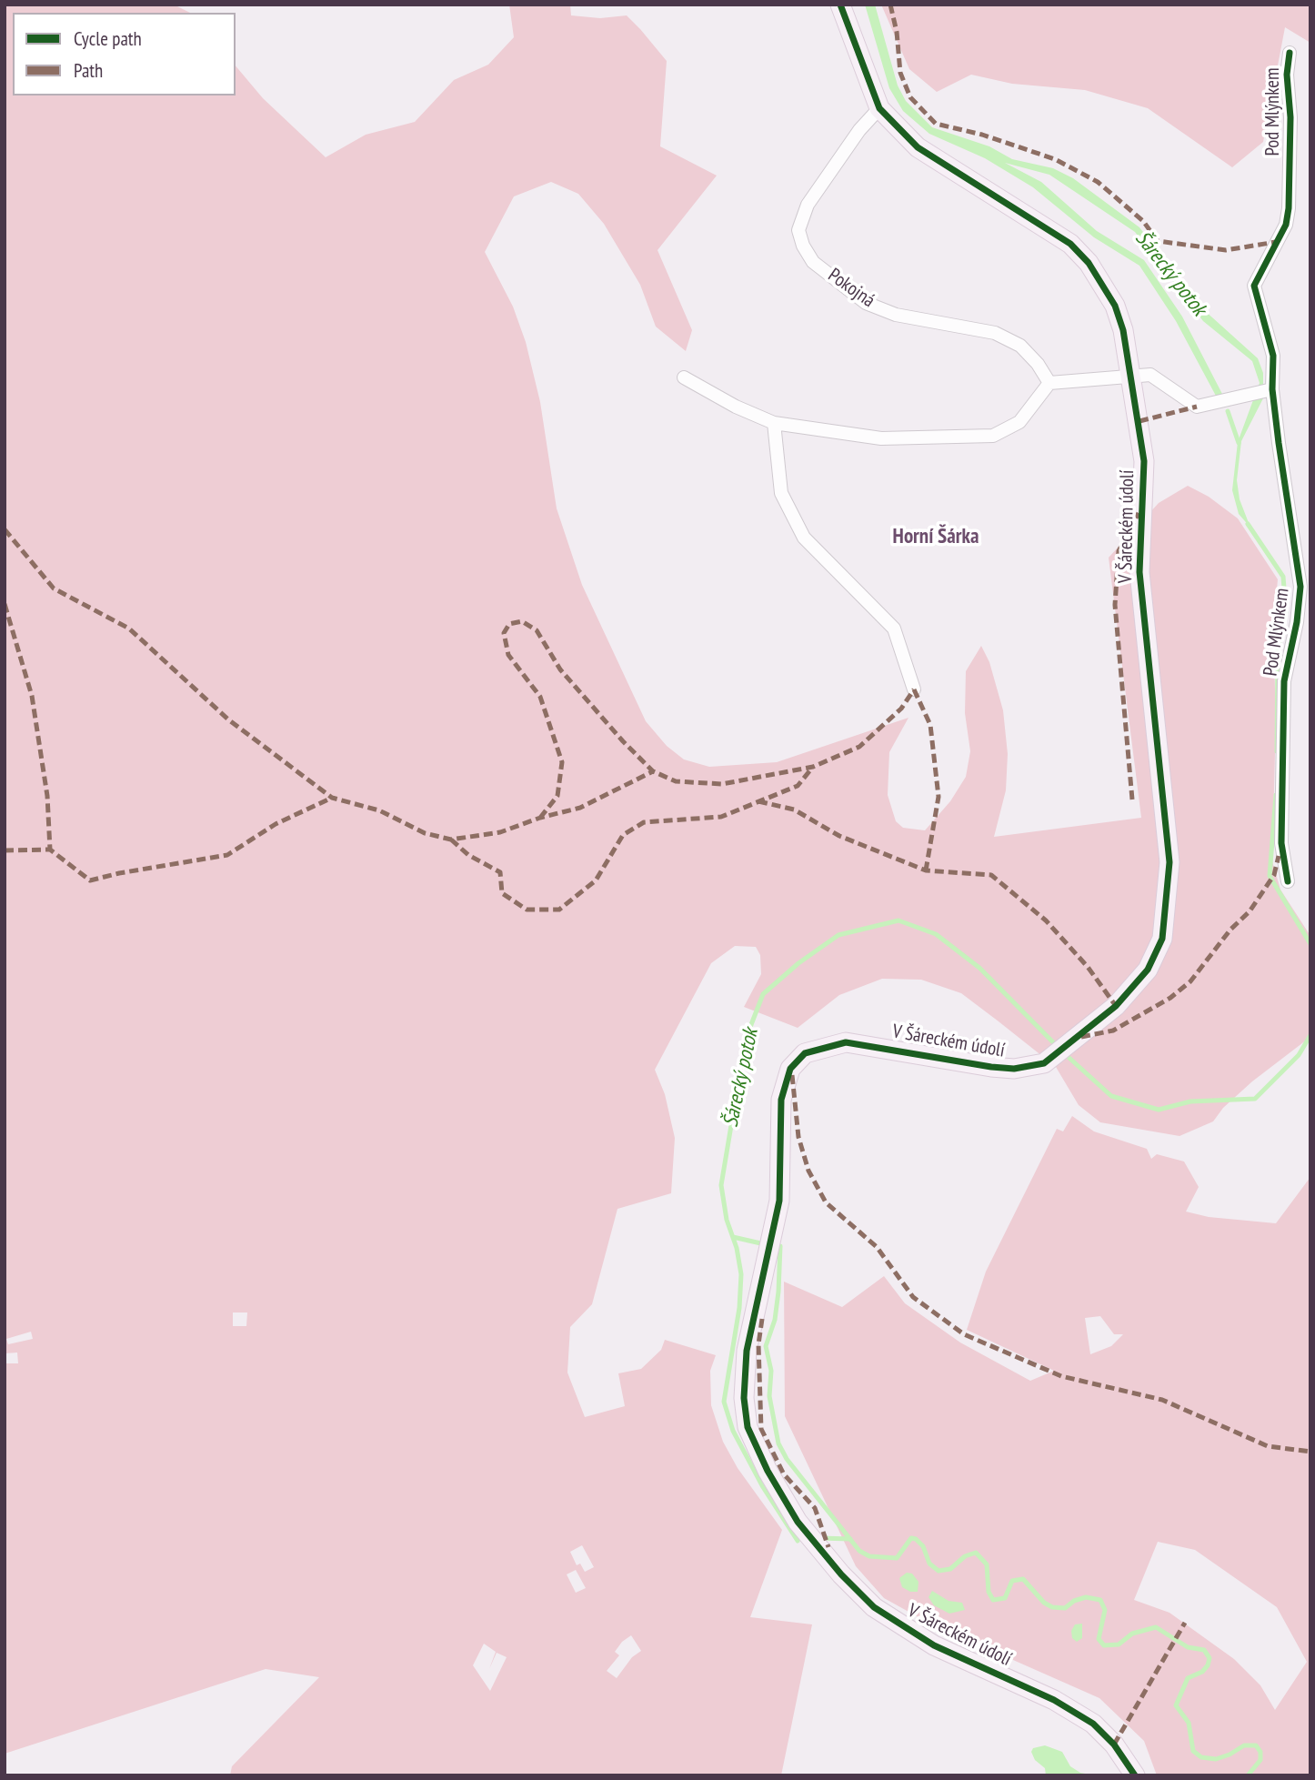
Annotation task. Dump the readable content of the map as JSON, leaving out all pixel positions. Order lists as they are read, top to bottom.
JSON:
{
  "streets": {
    "street": ["Pod Mlýnkem", "Pokojná", "V Šáreckém údolí"]
  },
  "crossings": [
    ["Pokojná", "V Šáreckém údolí"]
  ],
  "districts": ["Horní Šárka"],
  "water": ["Šárecký potok"],
  "legend": ["Cycle path", "Path"]
}
